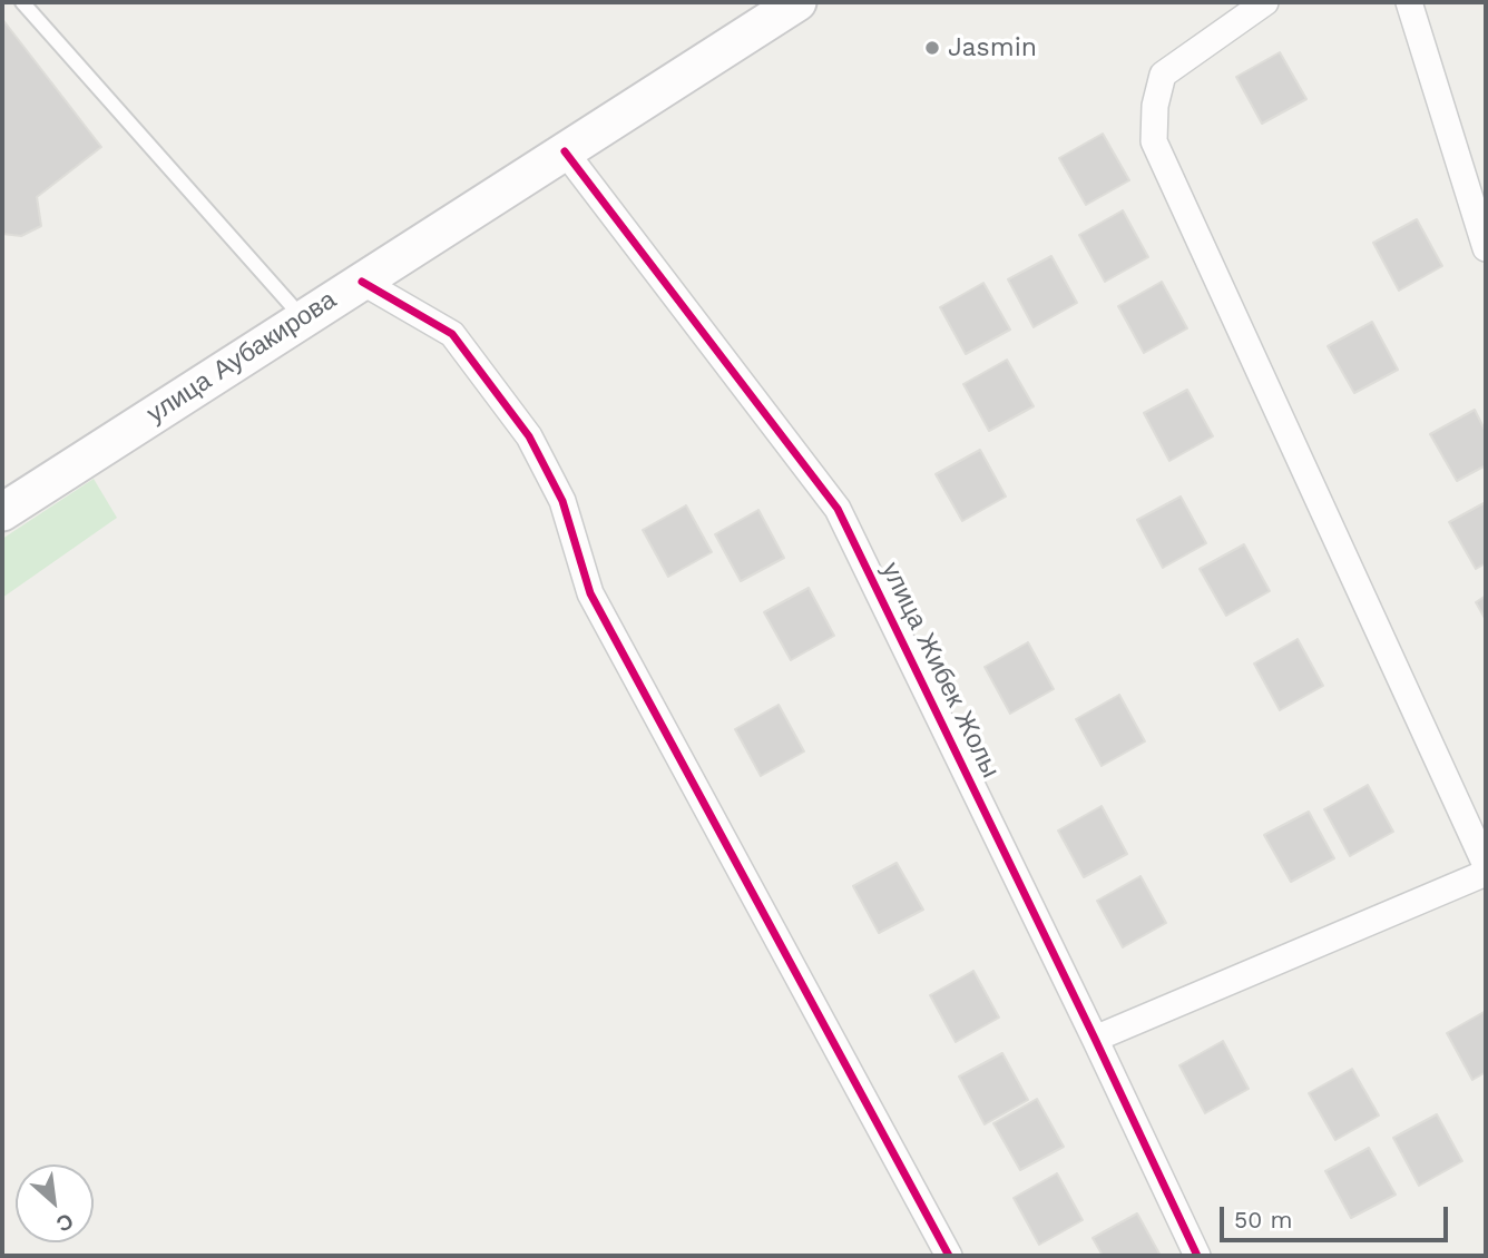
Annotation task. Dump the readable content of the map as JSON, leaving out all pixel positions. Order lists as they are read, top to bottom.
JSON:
{
  "streets": {
    "main road": ["улица Аубакирова"],
    "street": ["улица Жибек Жолы"]
  },
  "crossings": [
    ["улица Аубакирова", "улица Жибек Жолы"]
  ],
  "places": ["Jasmin"],
  "scale_bar": "50 m",
  "north": "bottom right"
}
